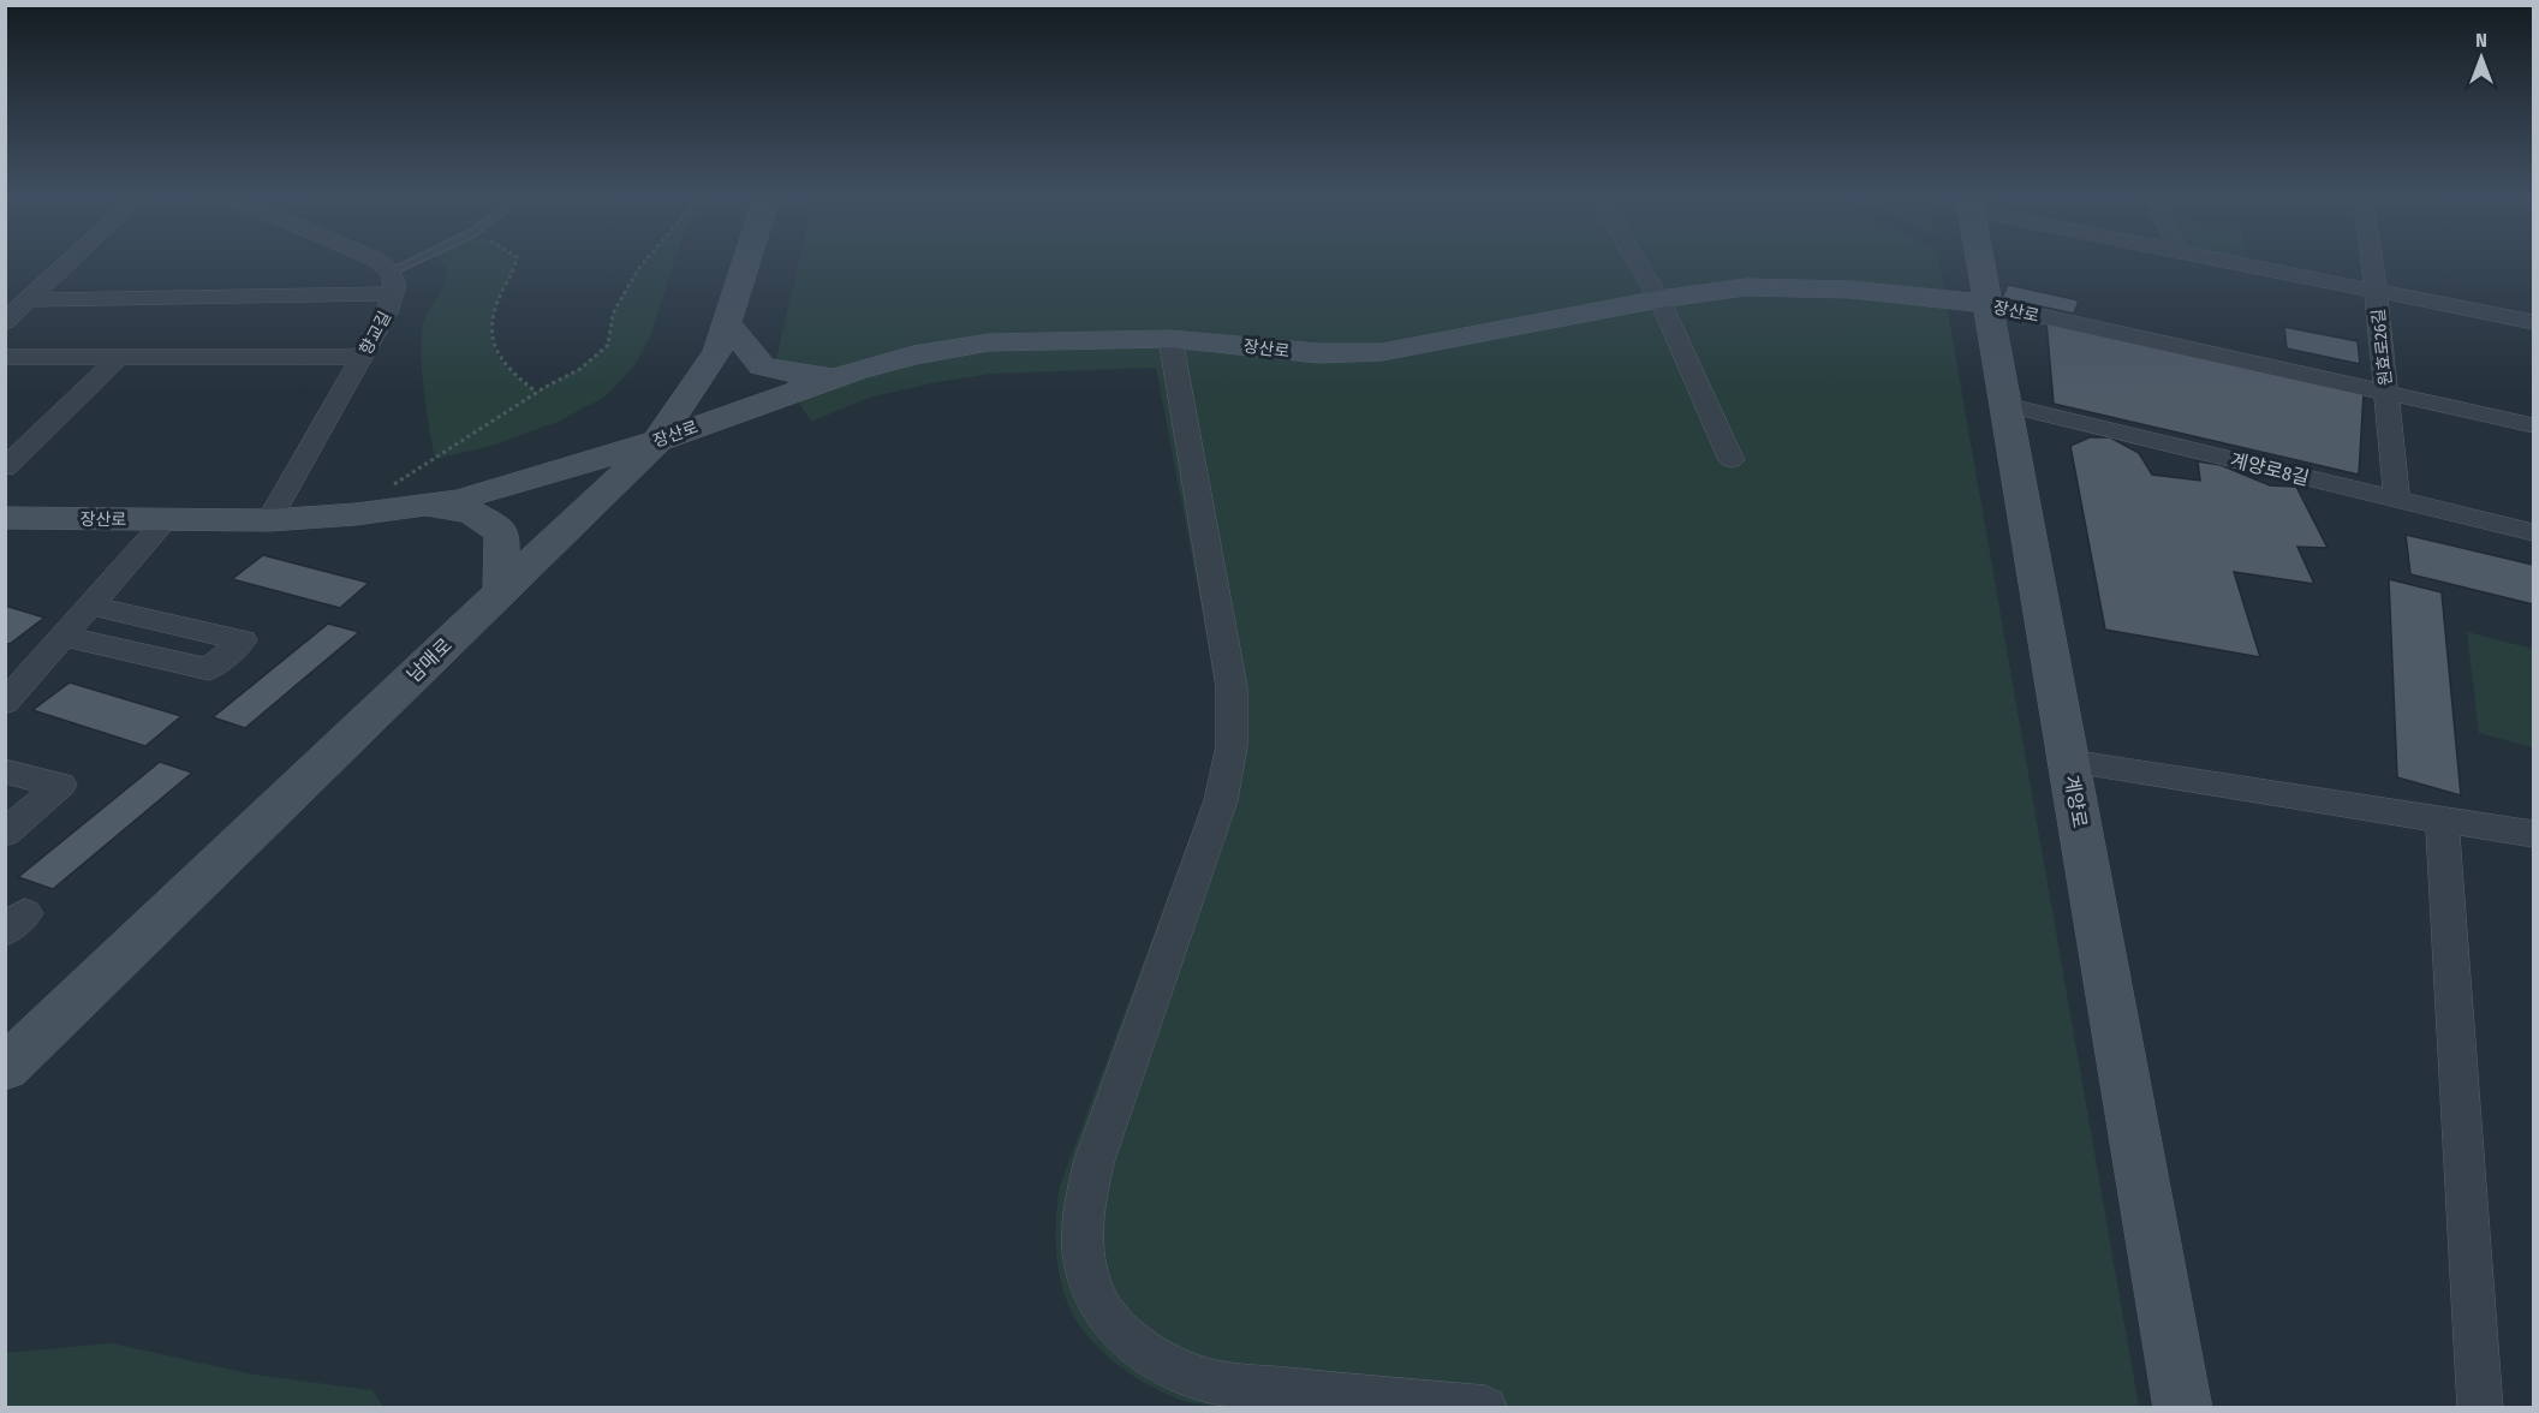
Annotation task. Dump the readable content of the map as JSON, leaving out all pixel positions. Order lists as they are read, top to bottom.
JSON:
{
  "streets": {
    "street": [
      "장산로",
      "향교길",
      "원효로26길",
      "계양로8길",
      "남매로",
      "계양로"
    ]
  },
  "crossings": [
    ["장산로", "향교길"],
    ["장산로", "원효로26길"],
    ["장산로", "남매로"],
    ["장산로", "계양로"],
    ["원효로26길", "계양로8길"],
    ["계양로8길", "계양로"]
  ],
  "north": "top"
}
